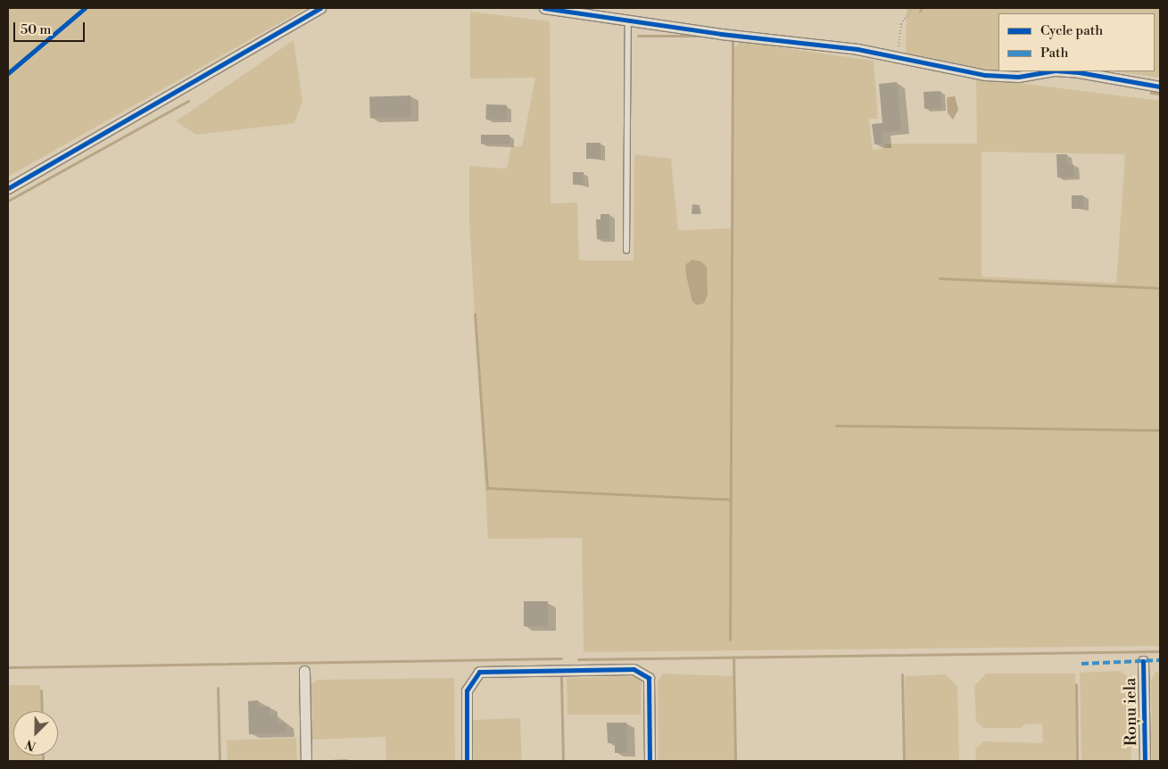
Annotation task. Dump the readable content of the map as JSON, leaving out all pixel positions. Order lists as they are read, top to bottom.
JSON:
{
  "streets": {
    "street": ["Roņu iela"]
  },
  "legend": ["Cycle path", "Path"],
  "scale_bar": "50 m",
  "north": "bottom left"
}
